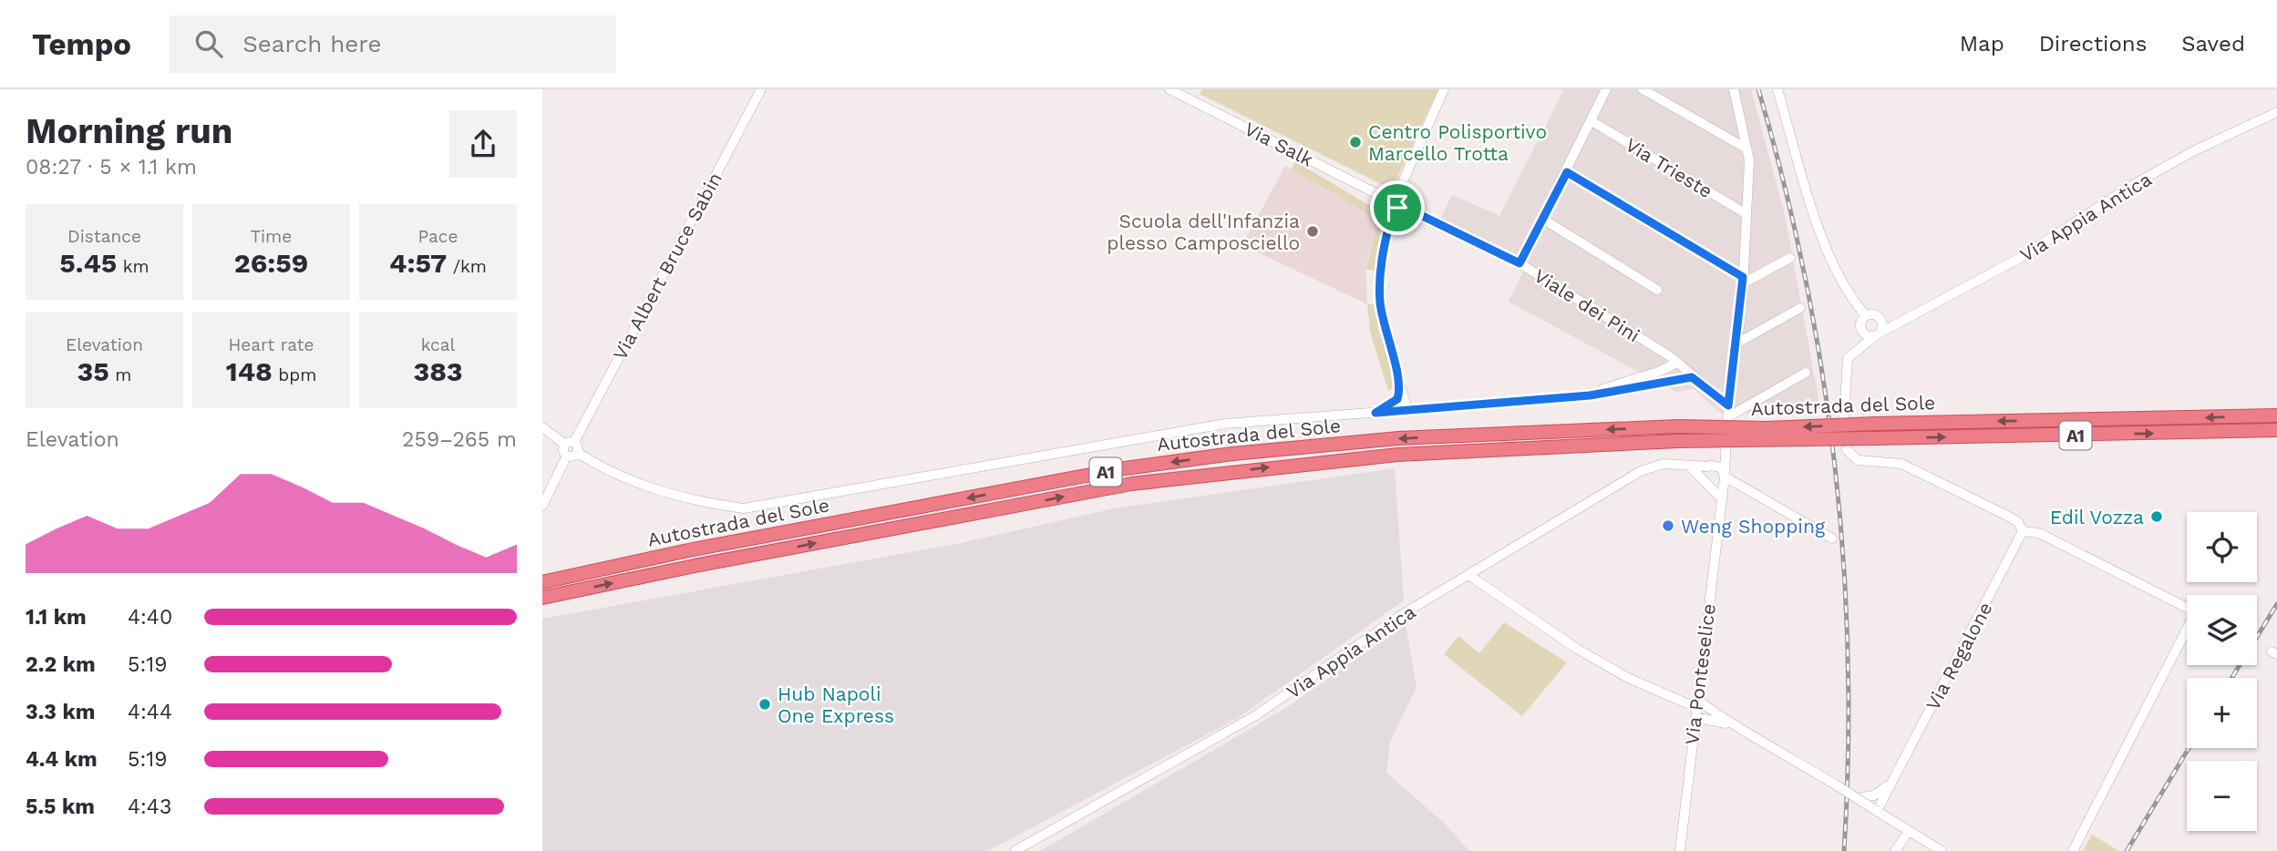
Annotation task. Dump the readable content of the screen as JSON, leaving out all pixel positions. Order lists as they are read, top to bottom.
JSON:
{
  "streets": {
    "highway": ["Autostrada del Sole", "A1"],
    "street": [
      "Via Salk",
      "Via Trieste",
      "Via Appia Antica",
      "Via Albert Bruce Sabin",
      "Viale dei Pini",
      "Via Regalone",
      "Via Ponteselice"
    ]
  },
  "crossings": [
    ["Via Salk", "Viale dei Pini"],
    ["Via Trieste", "Via Ponteselice"],
    ["Viale dei Pini", "Via Ponteselice"]
  ],
  "places": [
    "Centro Polisportivo Marcello Trotta",
    "Scuola dell'Infanzia plesso Camposciello",
    "Edil Vozza",
    "Weng Shopping",
    "Hub Napoli One Express"
  ],
  "page": {
    "header": "Tempo",
    "search": "Search here",
    "nav": ["Map", "Directions", "Saved"],
    "heading": ["Morning run", "08:27 · 5 × 1.1 km"],
    "stats": [
      ["Distance", "5.45 km"],
      ["Time", "26:59"],
      ["Pace", "4:57 /km"],
      ["Elevation", "35 m"],
      ["Heart rate", "148 bpm"],
      ["kcal", "383"]
    ],
    "chart": ["Elevation", "259–265 m"],
    "map_buttons": ["+", "−"],
    "list": [
      {
        "name": "1.1 km",
        "note": "4:40"
      },
      {
        "name": "2.2 km",
        "note": "5:19"
      },
      {
        "name": "3.3 km",
        "note": "4:44"
      },
      {
        "name": "4.4 km",
        "note": "5:19"
      },
      {
        "name": "5.5 km",
        "note": "4:43"
      }
    ]
  }
}
